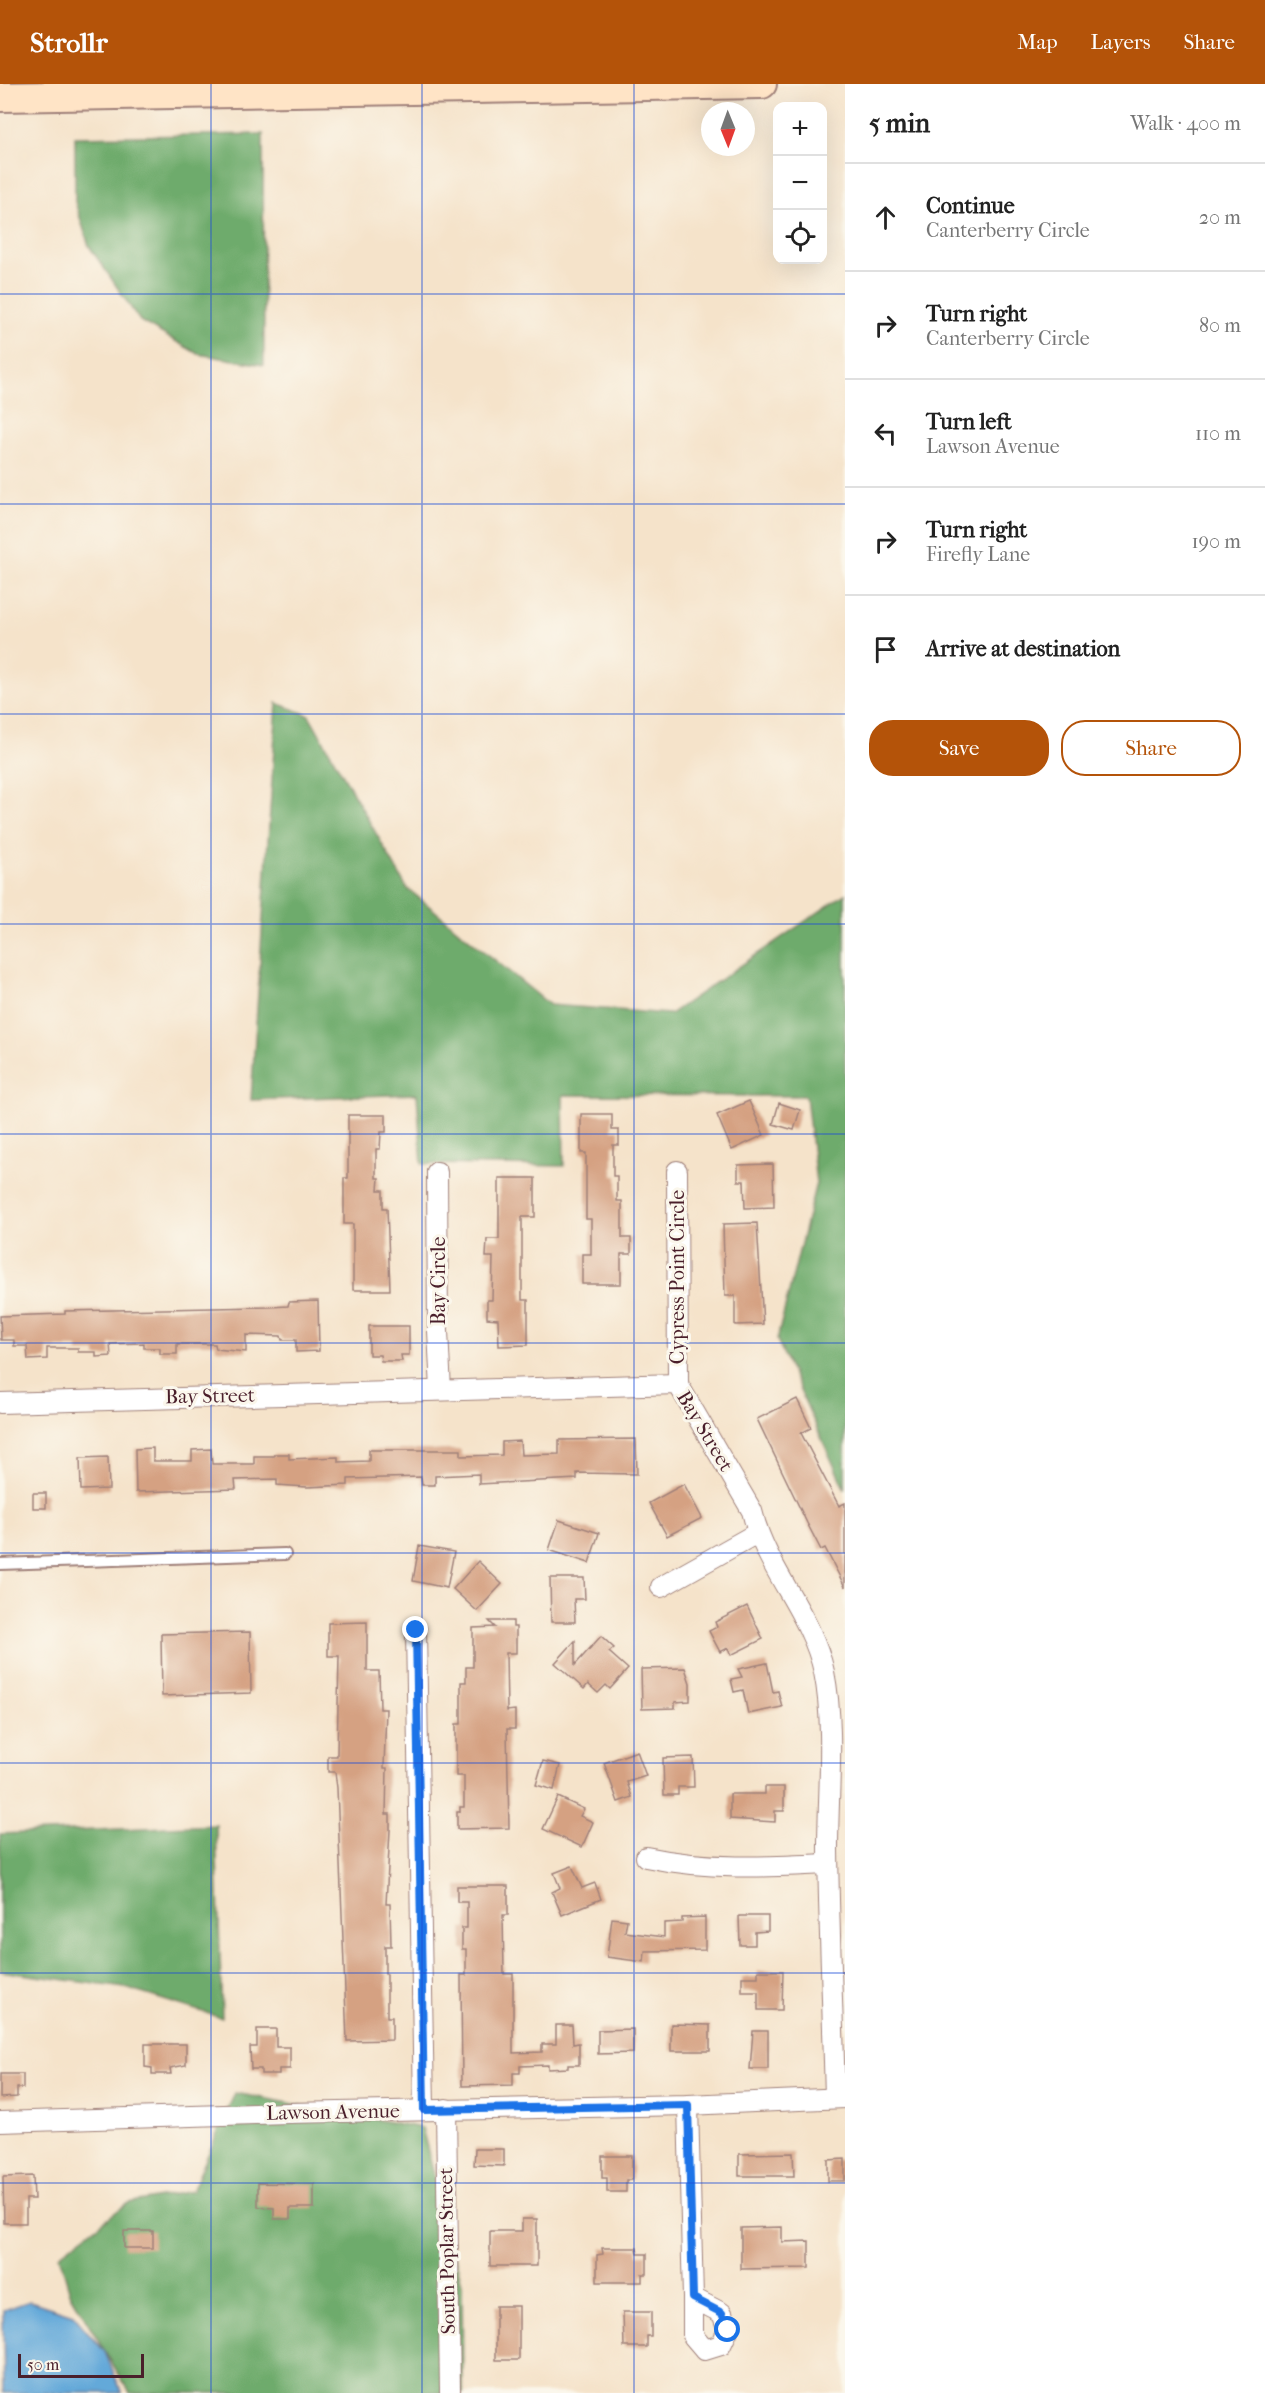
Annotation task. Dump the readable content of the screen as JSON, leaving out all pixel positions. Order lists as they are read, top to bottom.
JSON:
{
  "streets": {
    "street": [
      "Cypress Point Circle",
      "Bay Circle",
      "Bay Street",
      "Lawson Avenue",
      "South Poplar Street"
    ]
  },
  "crossings": [
    ["Cypress Point Circle", "Bay Street"],
    ["Bay Circle", "Bay Street"],
    ["Bay Street", "Lawson Avenue"],
    ["Lawson Avenue", "South Poplar Street"]
  ],
  "scale_bar": "50 m",
  "north": "bottom",
  "page": {
    "header": "Strollr",
    "nav": ["Map", "Layers", "Share"],
    "heading": ["5 min", "Walk · 400 m"],
    "map_buttons": ["+", "−"],
    "list": [
      ["Continue", "Canterberry Circle", "20 m"],
      ["Turn right", "Canterberry Circle", "80 m"],
      ["Turn left", "Lawson Avenue", "110 m"],
      ["Turn right", "Firefly Lane", "190 m"],
      "Arrive at destination"
    ],
    "buttons": ["Save", "Share"],
    "scale": "50 m"
  }
}
